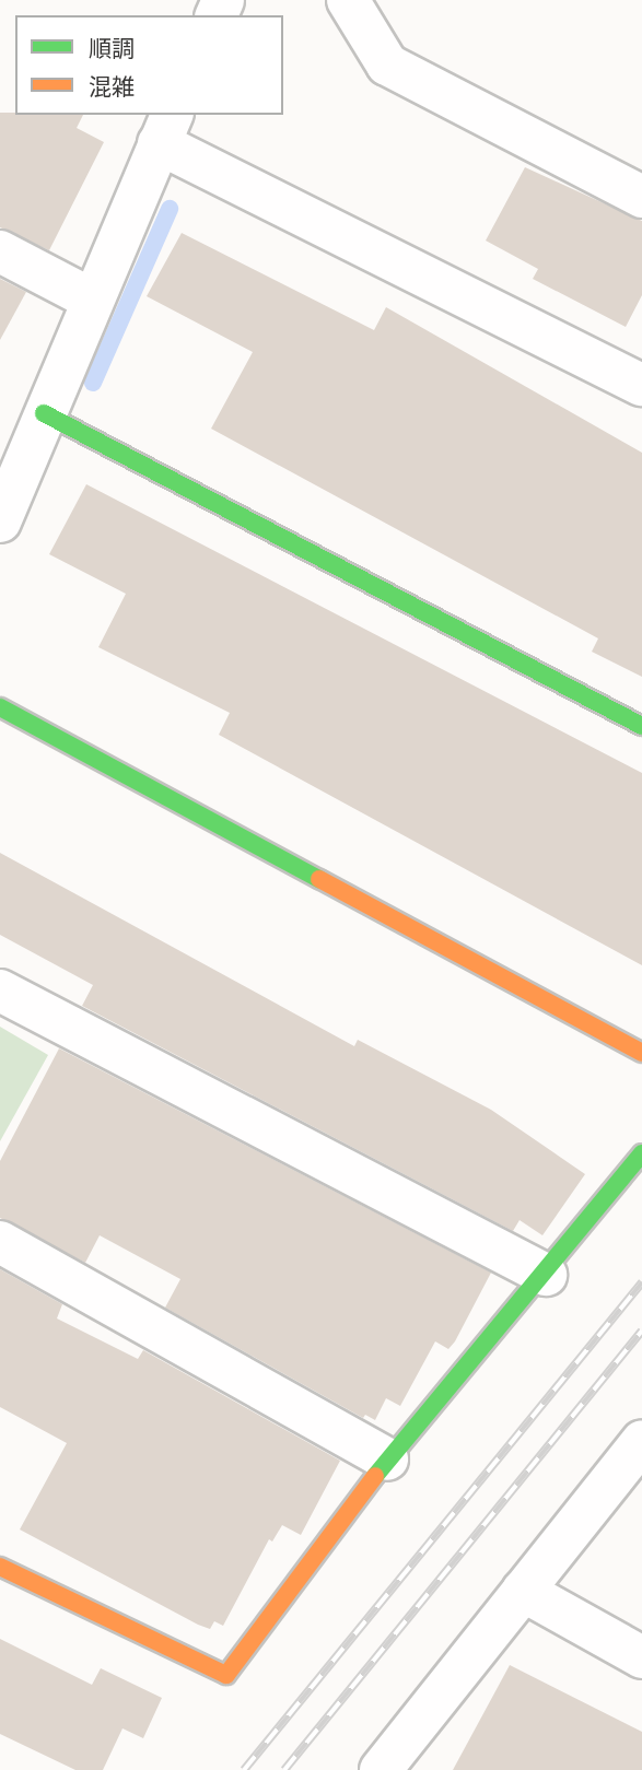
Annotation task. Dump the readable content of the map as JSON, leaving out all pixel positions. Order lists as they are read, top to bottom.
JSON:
{
  "legend": ["順調", "混雑"]
}
